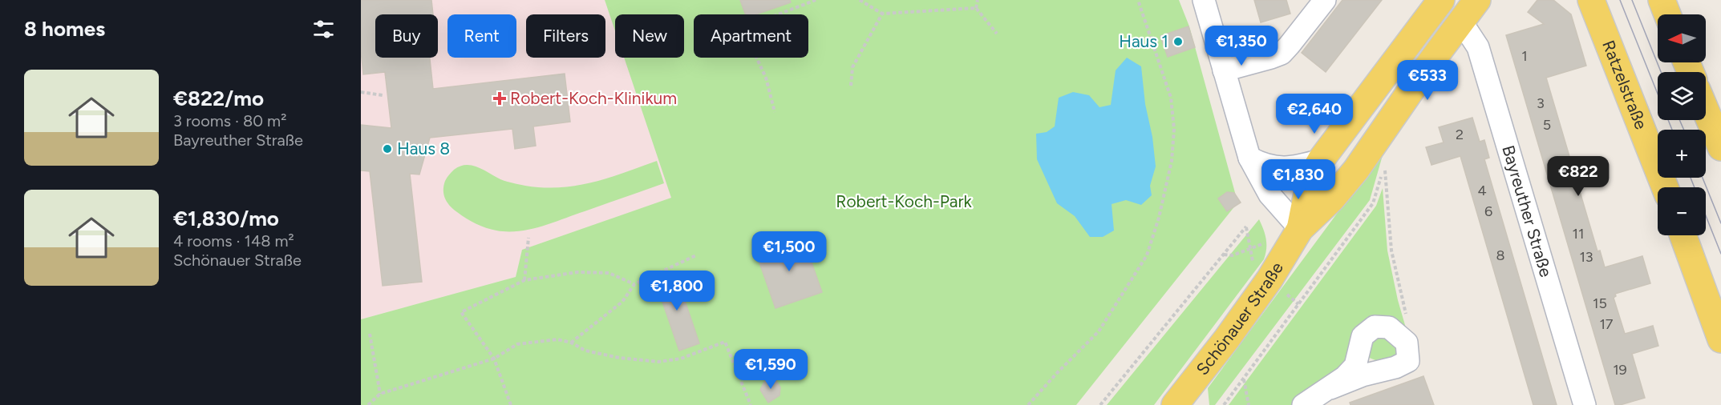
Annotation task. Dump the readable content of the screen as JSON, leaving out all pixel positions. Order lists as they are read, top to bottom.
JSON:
{
  "streets": {
    "main road": ["Ratzelstraße", "Schönauer Straße"],
    "street": ["Bayreuther Straße"]
  },
  "crossings": [
    ["Bayreuther Straße", "Schönauer Straße"]
  ],
  "parks": ["Robert-Koch-Park"],
  "places": {
    "other": ["Haus 1", "Haus 8"],
    "health": ["Robert-Koch-Klinikum"]
  },
  "house_numbers": [
    "1",
    "3",
    "5",
    "2",
    "4",
    "6",
    "11",
    "8",
    "13",
    "15",
    "17",
    "19"
  ],
  "north": "left",
  "page": {
    "heading": "8 homes",
    "map_buttons": ["+", "−"],
    "chip": [
      "Buy",
      "Rent",
      "Filters",
      "New",
      "Apartment"
    ],
    "price": [
      "€1,350",
      "€533",
      "€2,640",
      "€822",
      "€1,830",
      "€1,500",
      "€1,800",
      "€1,590"
    ],
    "list": [
      {
        "name": "€822/mo",
        "note": "3 rooms · 80 m² · Bayreuther Straße"
      },
      {
        "name": "€1,830/mo",
        "note": "4 rooms · 148 m² · Schönauer Straße"
      }
    ]
  }
}
